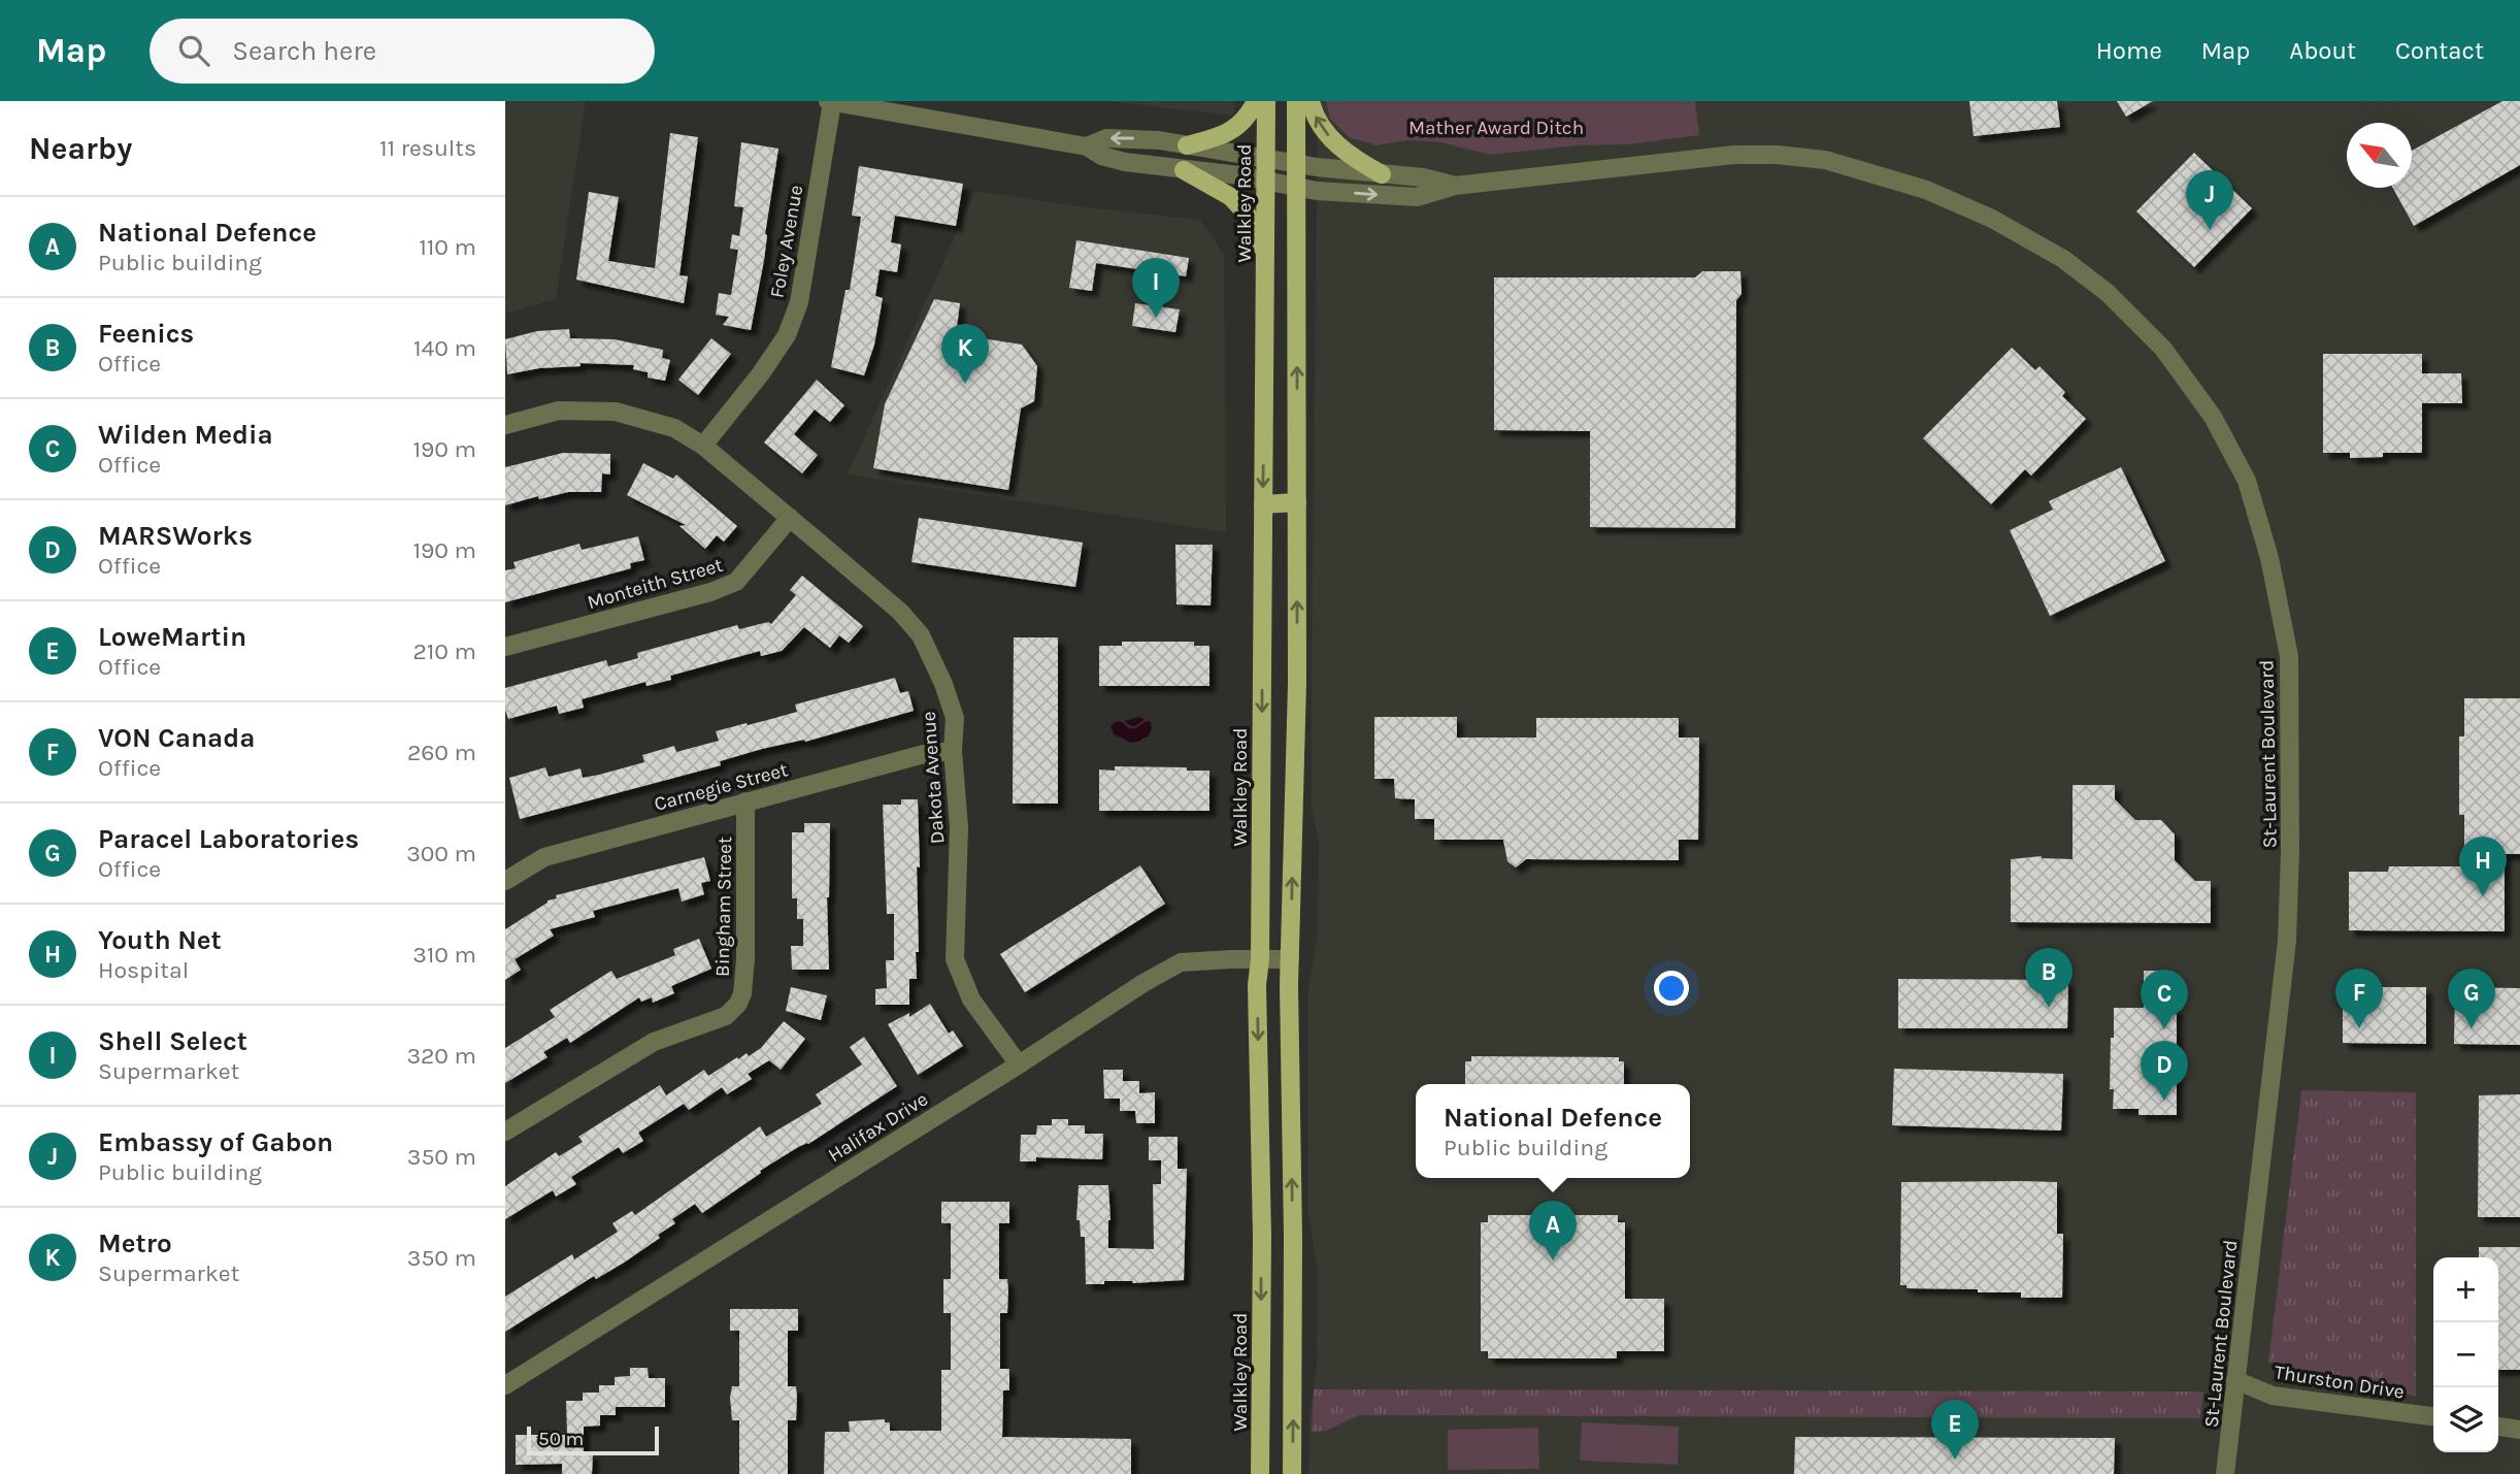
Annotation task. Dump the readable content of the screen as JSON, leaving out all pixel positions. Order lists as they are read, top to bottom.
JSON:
{
  "streets": {
    "main road": ["Walkley Road"],
    "street": [
      "Foley Avenue",
      "Monteith Street",
      "St-Laurent Boulevard",
      "Dakota Avenue",
      "Carnegie Street",
      "Bingham Street",
      "Halifax Drive",
      "Thurston Drive"
    ]
  },
  "crossings": [
    ["Walkley Road", "St-Laurent Boulevard"],
    ["Walkley Road", "Halifax Drive"],
    ["Foley Avenue", "St-Laurent Boulevard"],
    ["Foley Avenue", "Dakota Avenue"],
    ["Monteith Street", "Dakota Avenue"],
    ["St-Laurent Boulevard", "Thurston Drive"],
    ["Dakota Avenue", "Carnegie Street"],
    ["Dakota Avenue", "Halifax Drive"],
    ["Carnegie Street", "Bingham Street"]
  ],
  "parks": ["Mather Award Ditch"],
  "scale_bar": "50 m",
  "north": "top left",
  "page": {
    "header": "Map",
    "search": "Search here",
    "nav": [
      "Home",
      "Map",
      "About",
      "Contact"
    ],
    "heading": ["Nearby", "11 results"],
    "pins": [
      "J",
      "I",
      "K",
      "H",
      "B",
      "F",
      "G",
      "C",
      "D",
      "A",
      "E"
    ],
    "list": [
      {
        "mark": "A",
        "name": "National Defence",
        "note": "Public building",
        "value": "110 m"
      },
      {
        "mark": "B",
        "name": "Feenics",
        "note": "Office",
        "value": "140 m"
      },
      {
        "mark": "C",
        "name": "Wilden Media",
        "note": "Office",
        "value": "190 m"
      },
      {
        "mark": "D",
        "name": "MARSWorks",
        "note": "Office",
        "value": "190 m"
      },
      {
        "mark": "E",
        "name": "LoweMartin",
        "note": "Office",
        "value": "210 m"
      },
      {
        "mark": "F",
        "name": "VON Canada",
        "note": "Office",
        "value": "260 m"
      },
      {
        "mark": "G",
        "name": "Paracel Laboratories",
        "note": "Office",
        "value": "300 m"
      },
      {
        "mark": "H",
        "name": "Youth Net",
        "note": "Hospital",
        "value": "310 m"
      },
      {
        "mark": "I",
        "name": "Shell Select",
        "note": "Supermarket",
        "value": "320 m"
      },
      {
        "mark": "J",
        "name": "Embassy of Gabon",
        "note": "Public building",
        "value": "350 m"
      },
      {
        "mark": "K",
        "name": "Metro",
        "note": "Supermarket",
        "value": "350 m"
      }
    ],
    "popup": ["National Defence", "Public building"],
    "map_buttons": ["+", "−"],
    "scale": "50 m"
  }
}
